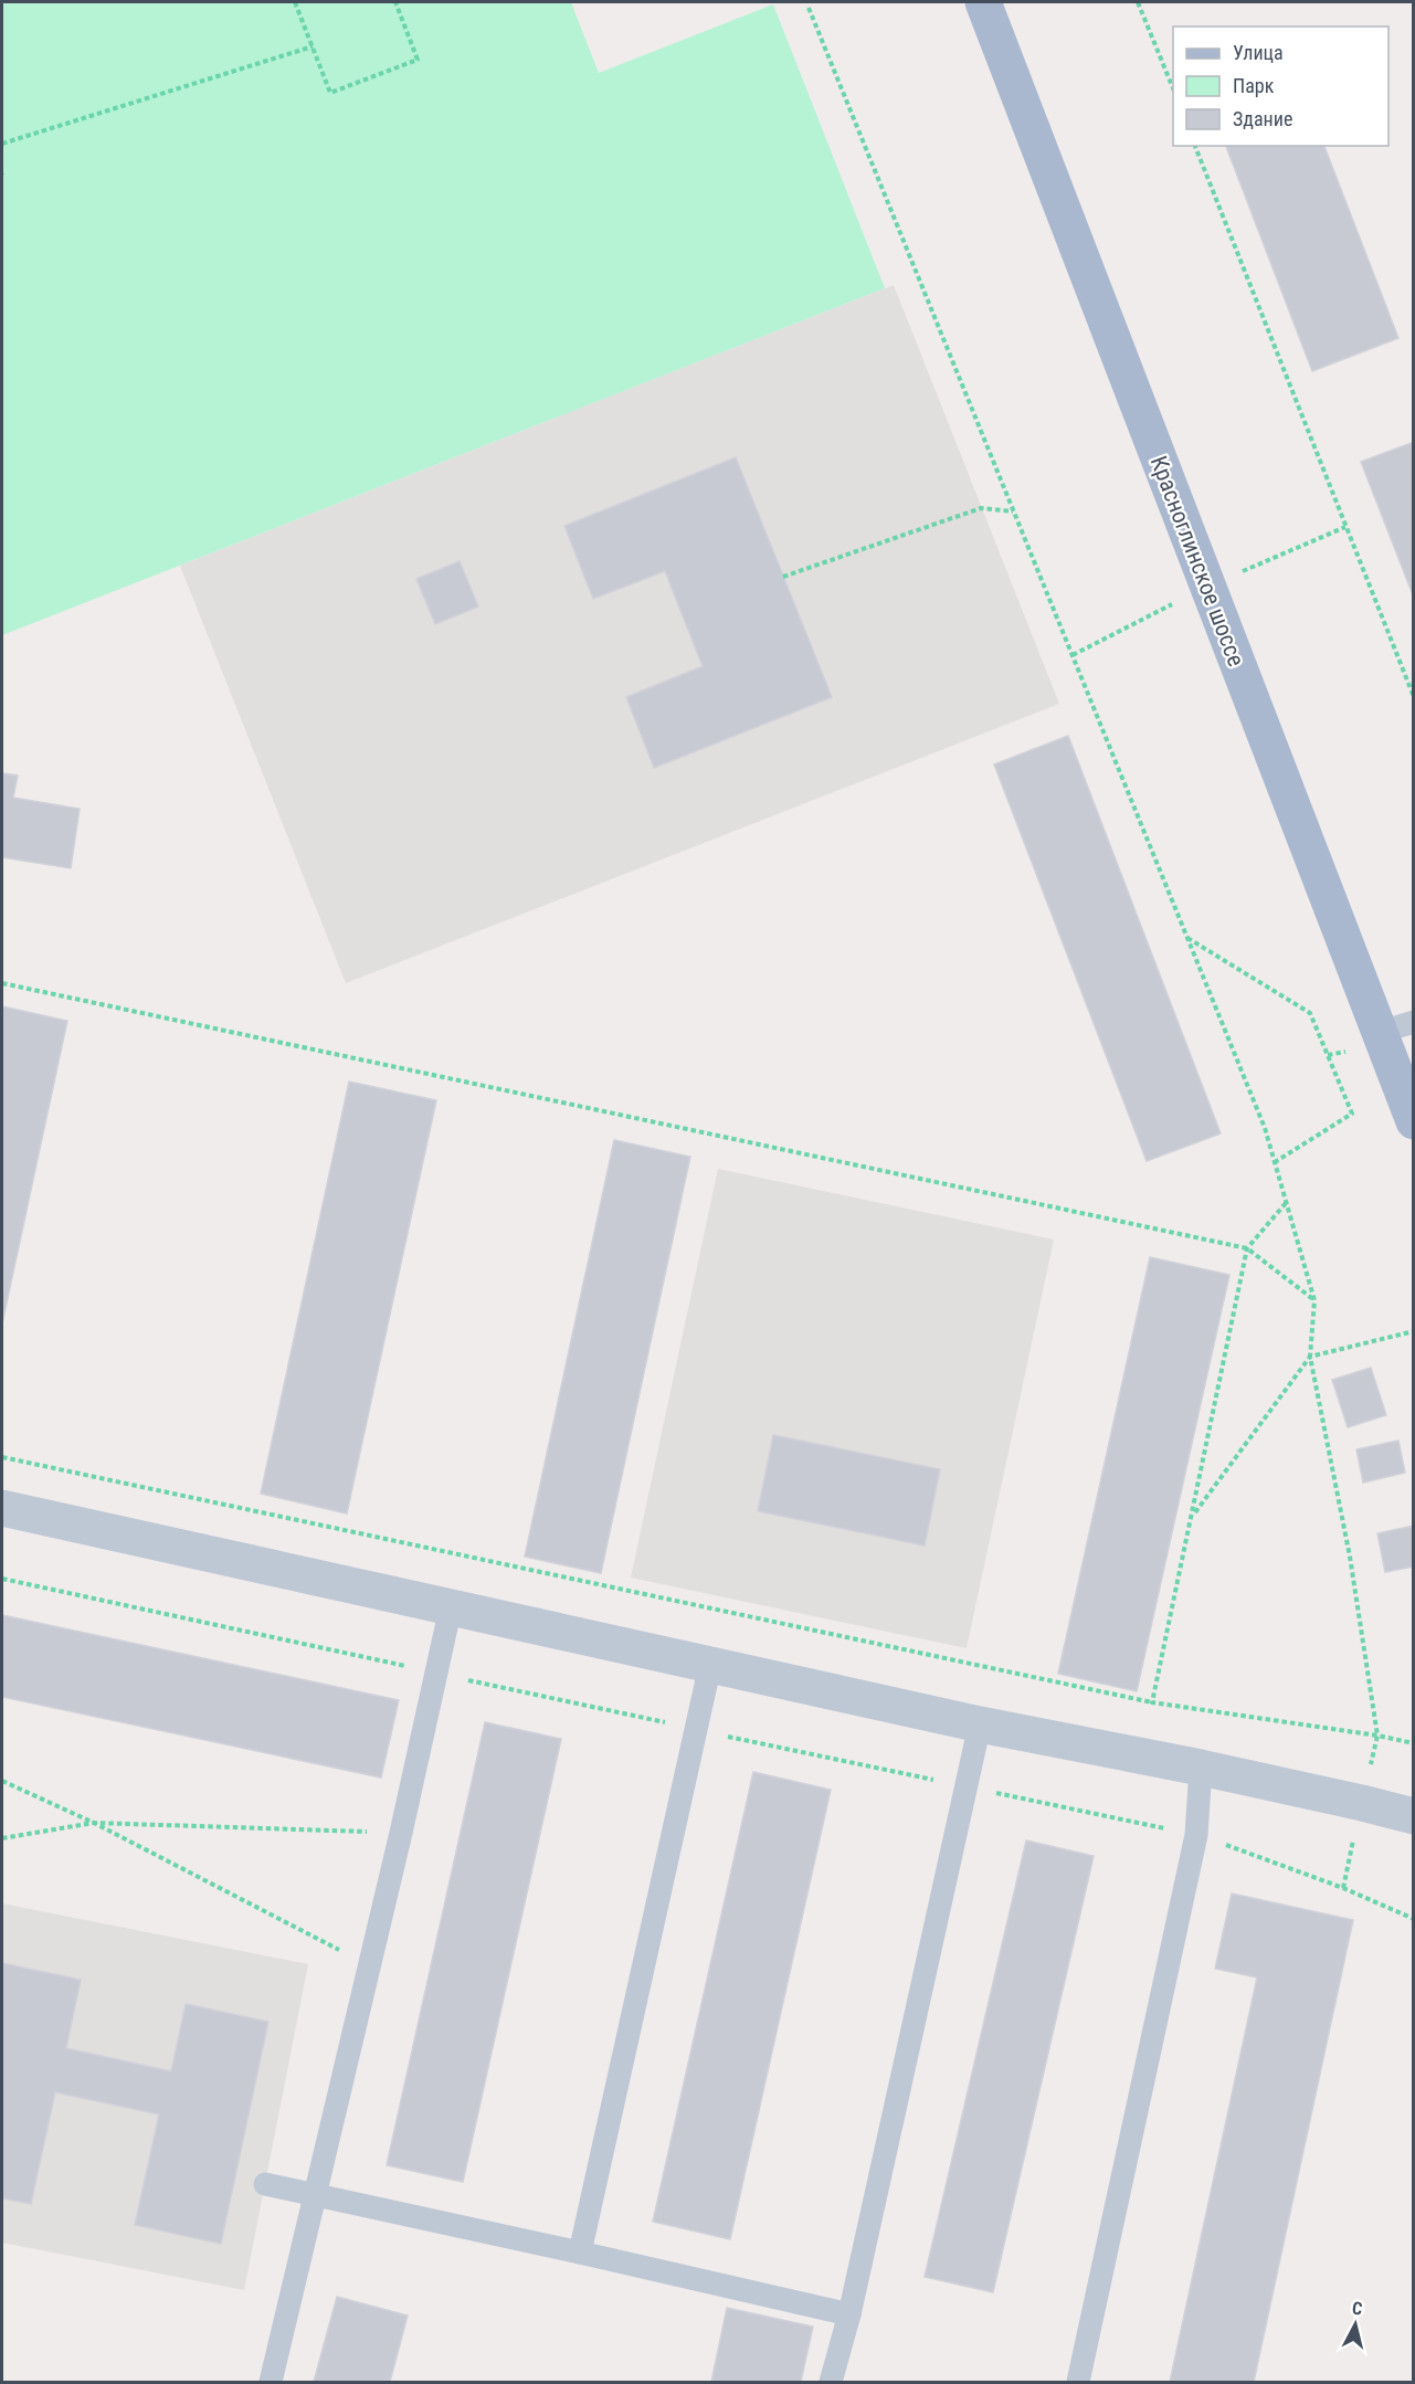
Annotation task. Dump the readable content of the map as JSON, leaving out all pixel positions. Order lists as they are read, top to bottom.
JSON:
{
  "streets": {
    "main road": ["Красноглинское шоссе"]
  },
  "legend": ["Улица", "Парк", "Здание"],
  "north": "top"
}
